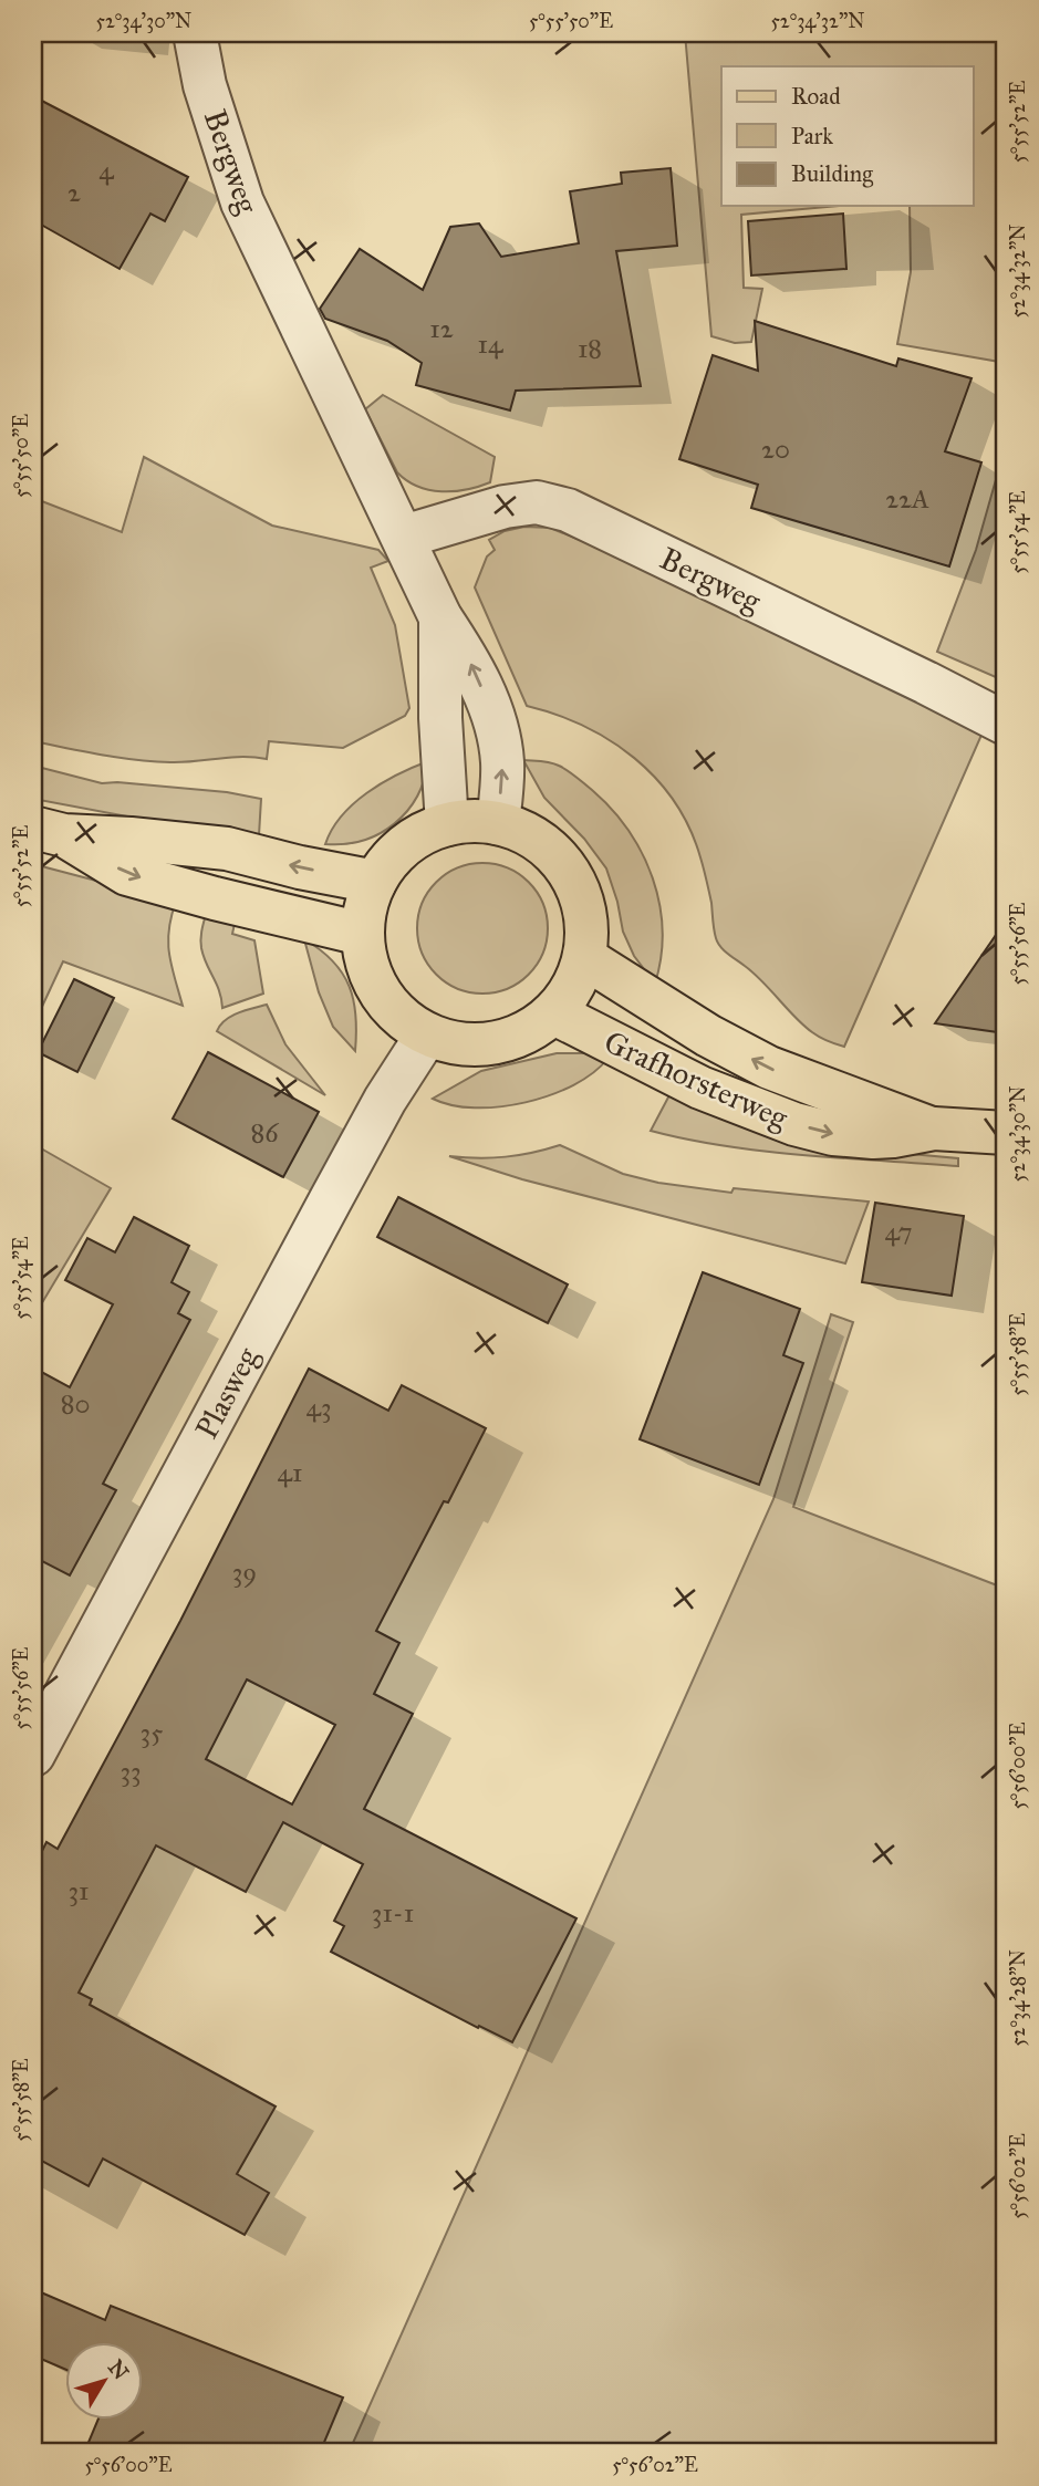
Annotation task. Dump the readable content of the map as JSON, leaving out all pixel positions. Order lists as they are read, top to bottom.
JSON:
{
  "streets": {
    "main road": ["Grafhorsterweg"],
    "street": ["Bergweg", "Plasweg"]
  },
  "crossings": [
    ["Bergweg", "Grafhorsterweg"],
    ["Bergweg", "Plasweg"],
    ["Grafhorsterweg", "Plasweg"]
  ],
  "house_numbers": [
    "4",
    "2",
    "12",
    "14",
    "18",
    "20",
    "22A",
    "86",
    "47",
    "80",
    "43",
    "41",
    "39",
    "35",
    "33",
    "31",
    "31-1"
  ],
  "legend": ["Road", "Park", "Building"],
  "north": "top right",
  "coordinates": [
    "52°34'30\"N",
    "5°55'50\"E",
    "52°34'32\"N",
    "5°55'52\"E",
    "5°55'54\"E",
    "5°55'56\"E",
    "5°55'58\"E",
    "5°56'00\"E",
    "52°34'28\"N",
    "5°56'02\"E"
  ]
}
